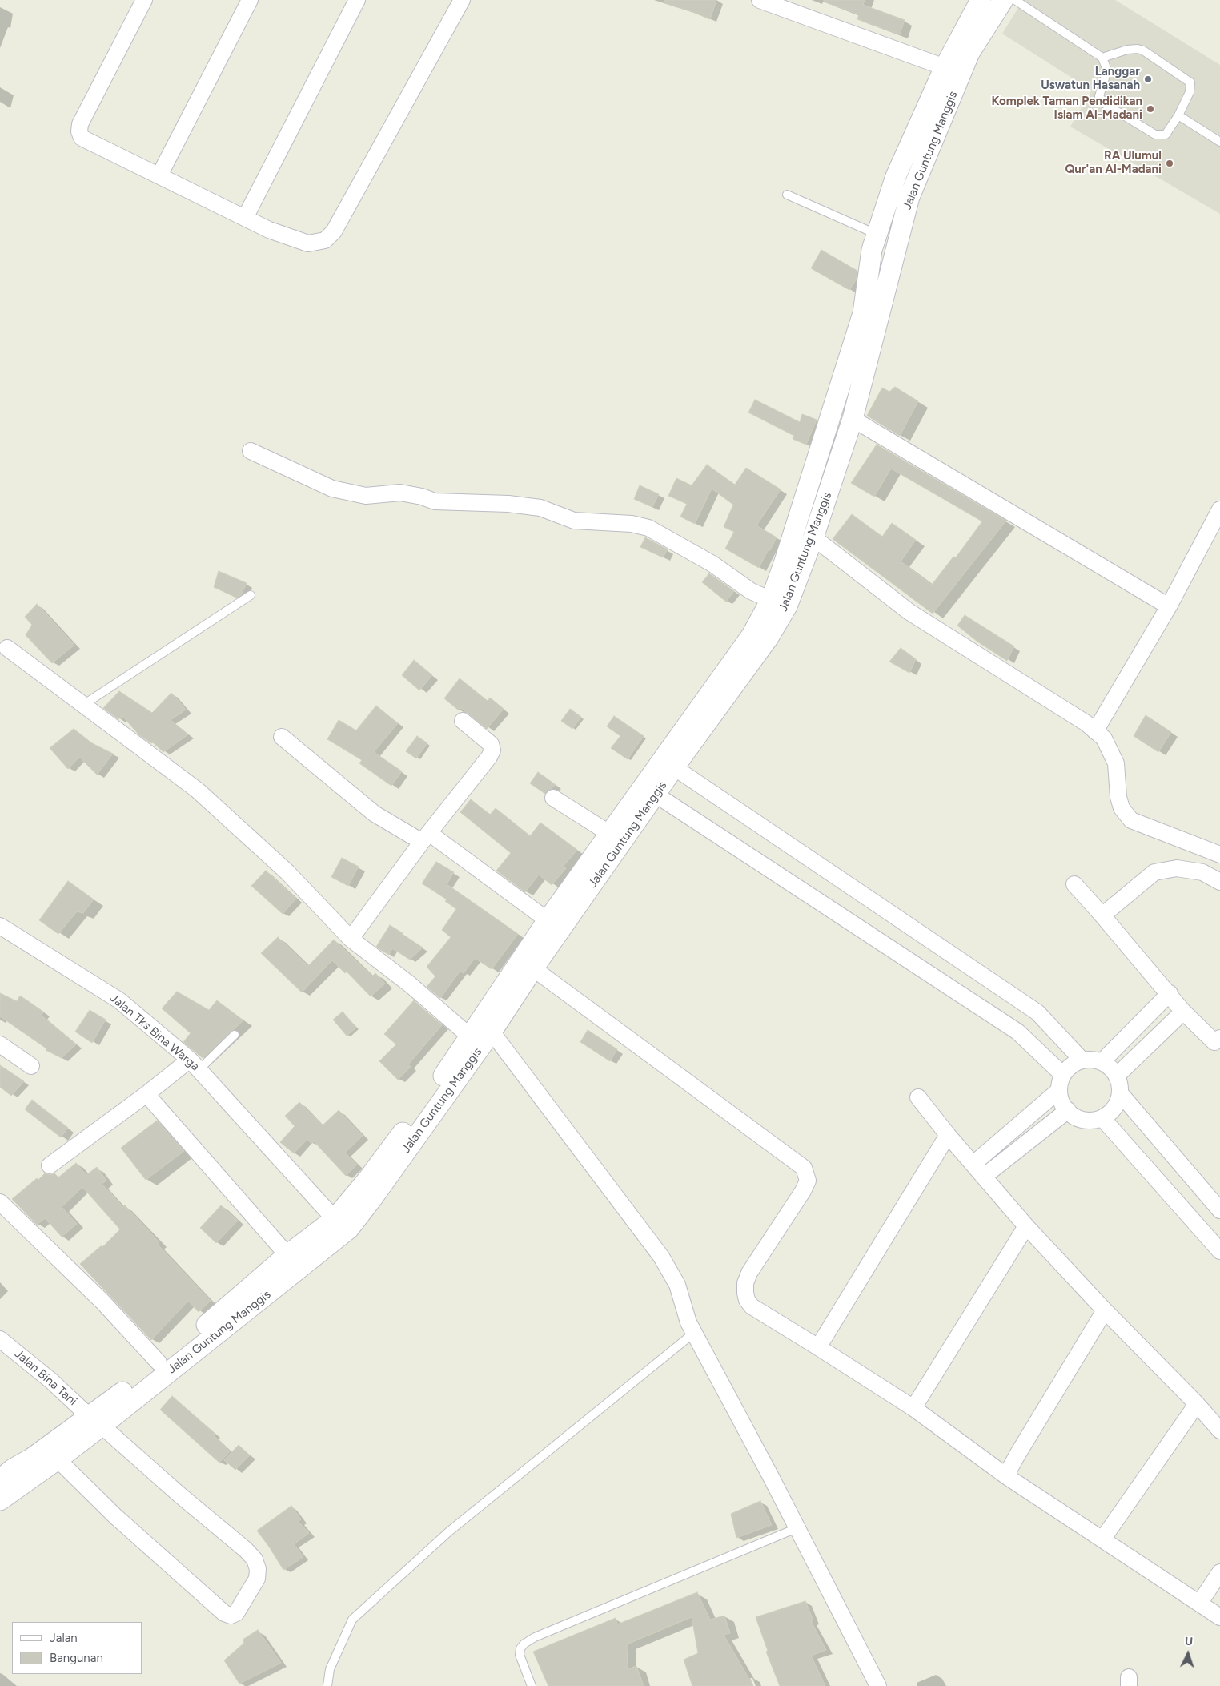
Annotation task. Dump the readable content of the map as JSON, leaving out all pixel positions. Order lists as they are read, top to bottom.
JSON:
{
  "streets": {
    "street": ["Jalan Guntung Manggis", "Jalan Tks Bina Warga", "Jalan Bina Tani"]
  },
  "crossings": [
    ["Jalan Guntung Manggis", "Jalan Tks Bina Warga"],
    ["Jalan Guntung Manggis", "Jalan Bina Tani"]
  ],
  "places": ["Langgar Uswatun Hasanah", "Komplek Taman Pendidikan Islam Al-Madani", "RA Ulumul Qur'an Al-Madani"],
  "legend": ["Jalan", "Bangunan"],
  "north": "top"
}
